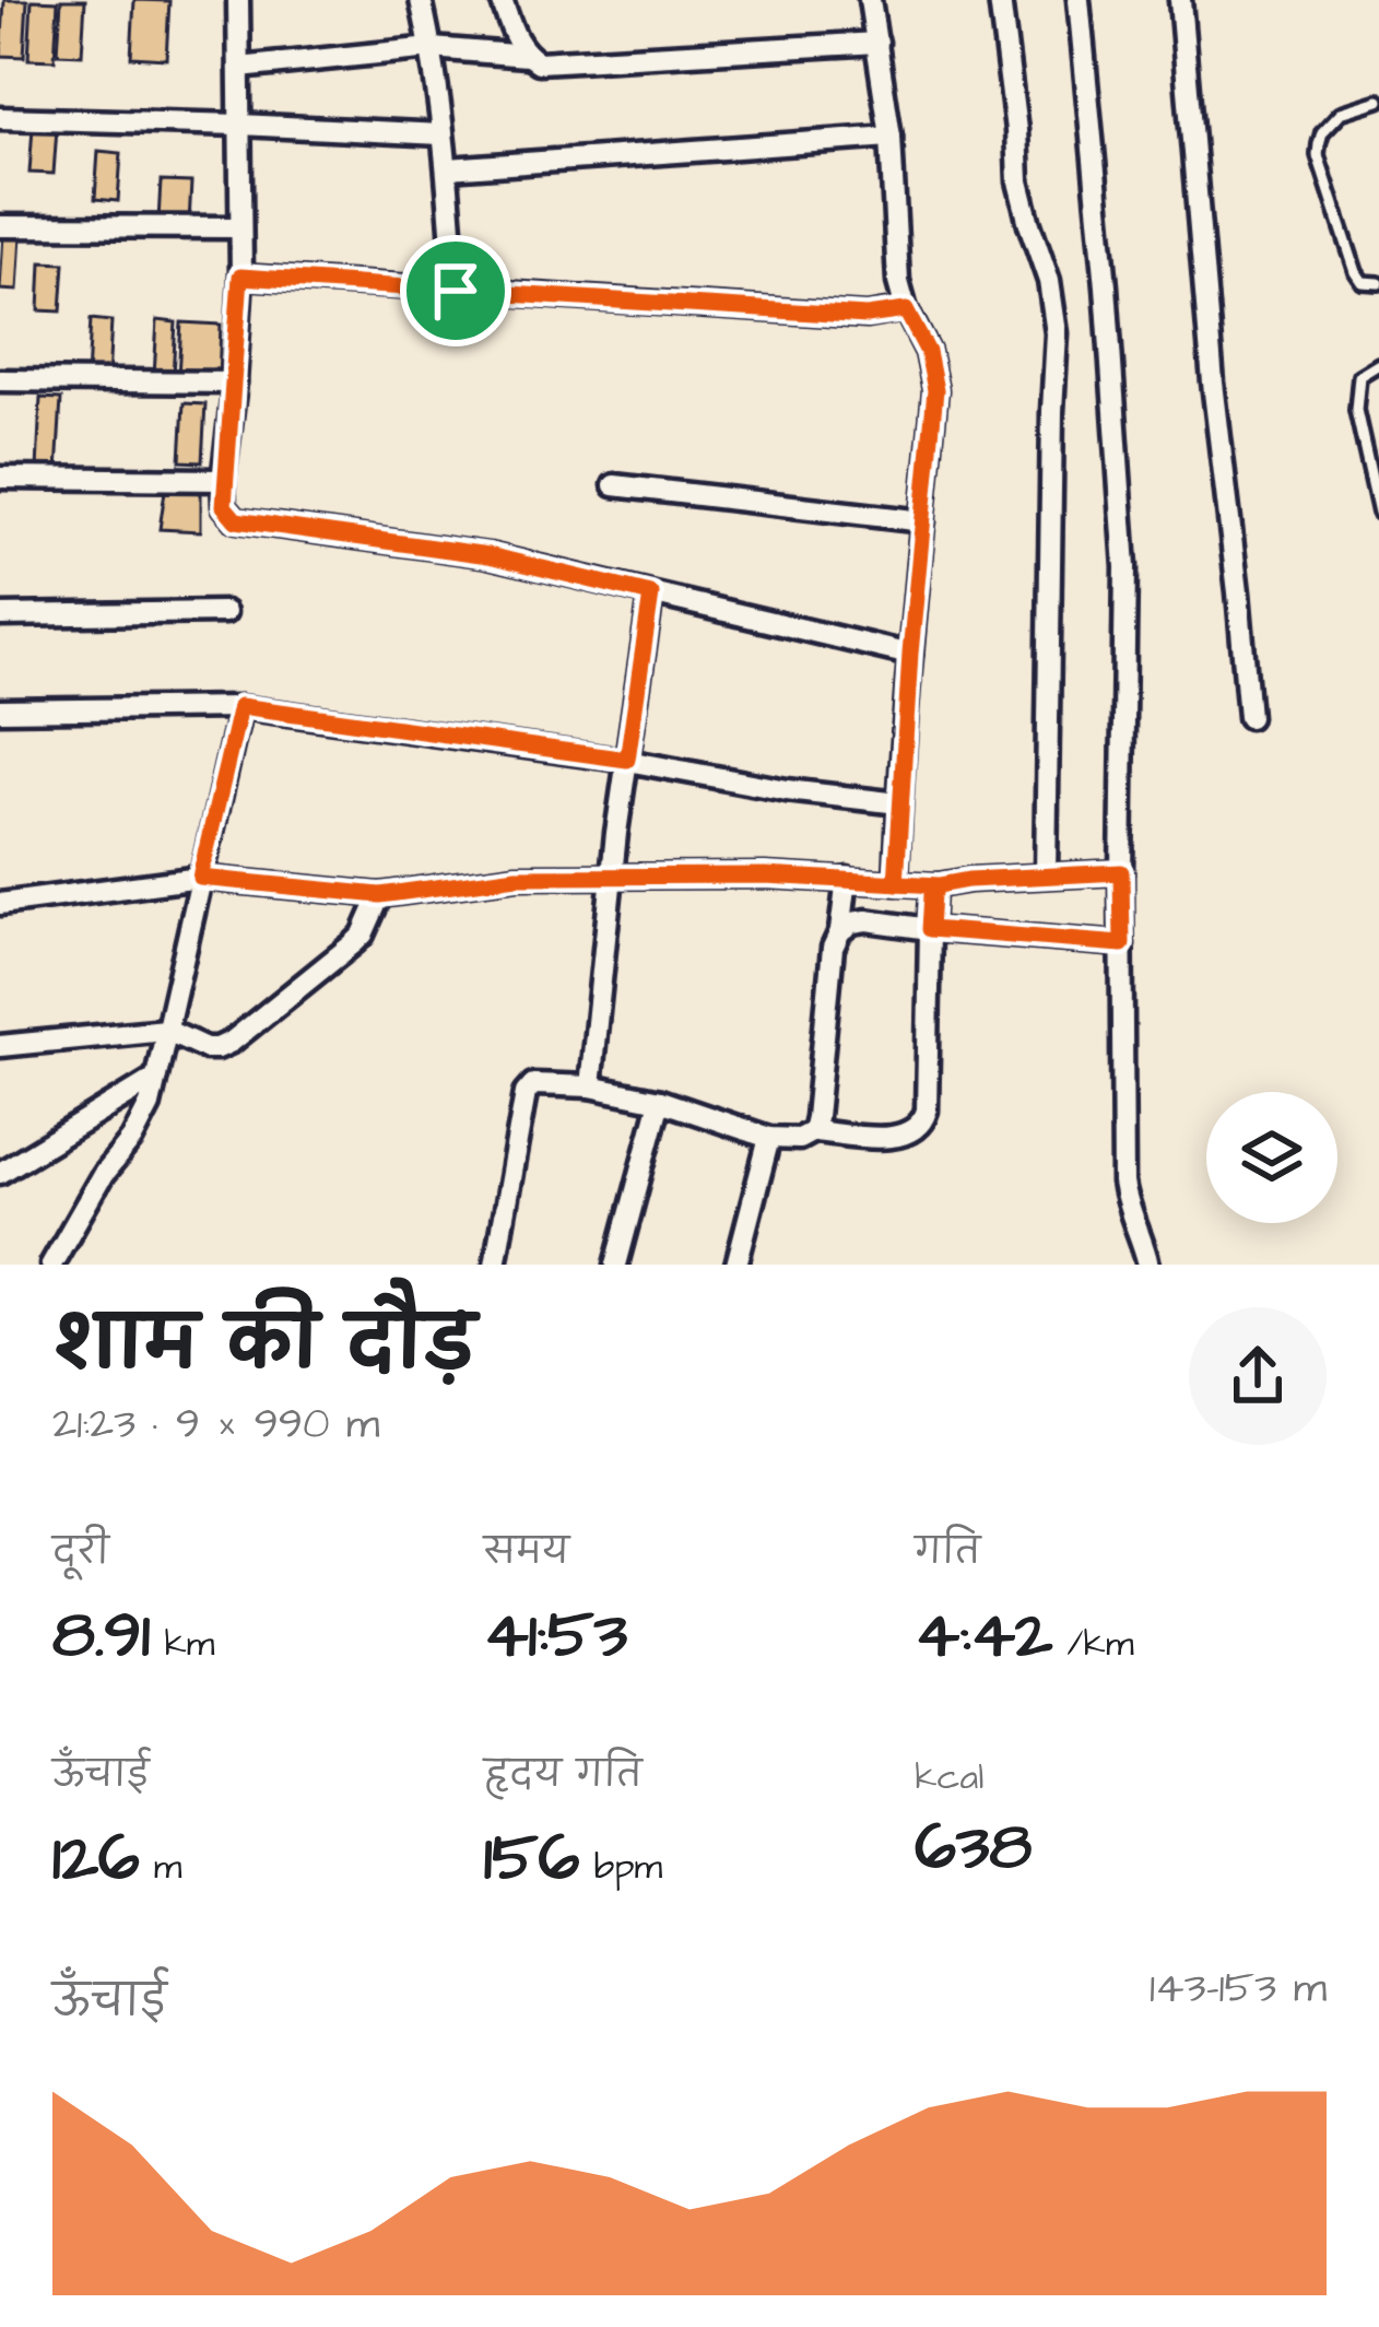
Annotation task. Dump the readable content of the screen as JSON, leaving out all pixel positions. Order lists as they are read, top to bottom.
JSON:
{
  "page": {
    "heading": ["शाम की दौड़", "21:23 · 9 × 990 m"],
    "stats": [
      ["दूरी", "8.91 km"],
      ["समय", "41:53"],
      ["गति", "4:42 /km"],
      ["ऊँचाई", "126 m"],
      ["हृदय गति", "156 bpm"],
      ["kcal", "638"]
    ],
    "chart": ["ऊँचाई", "143–153 m"]
  }
}
